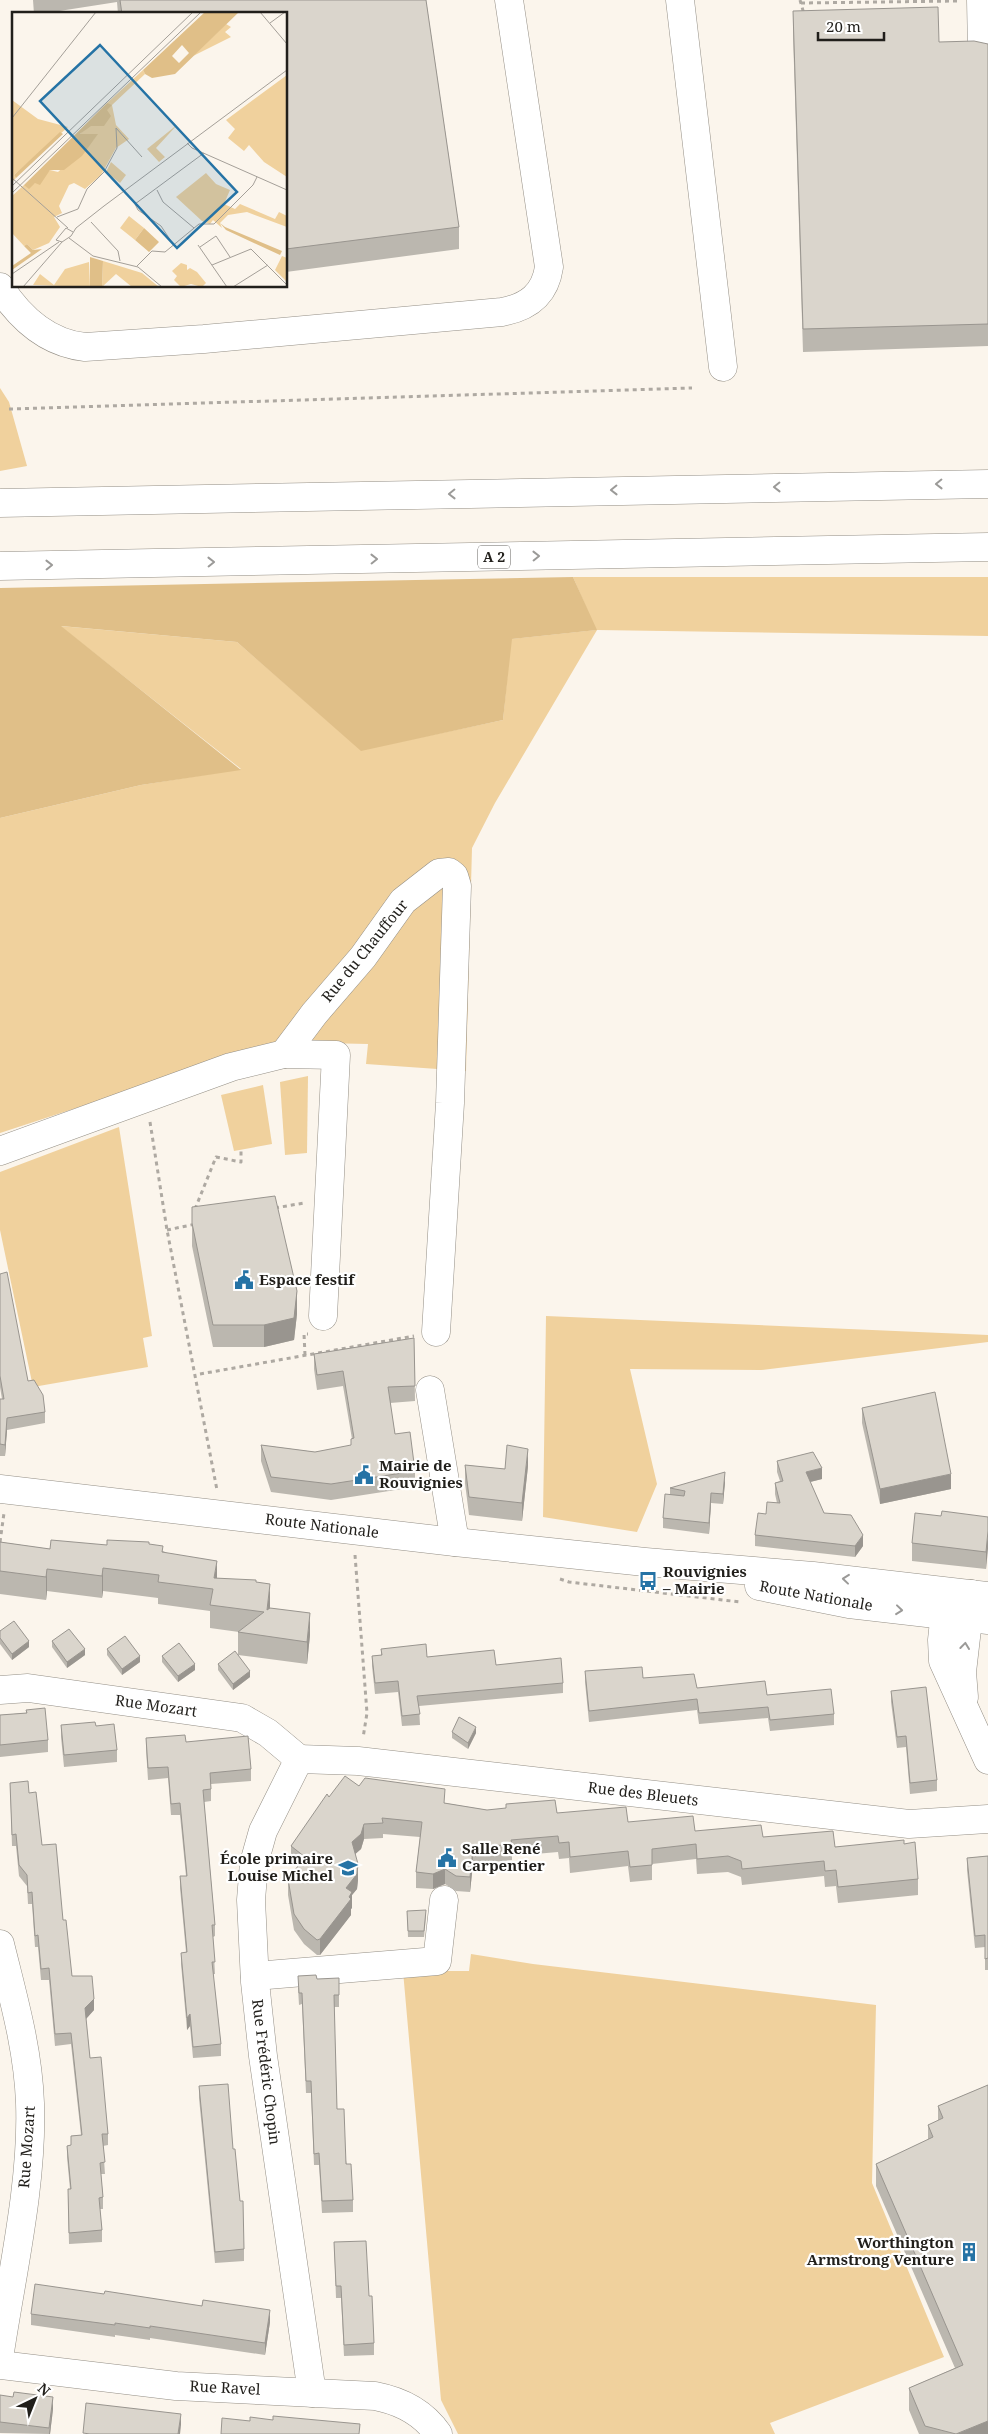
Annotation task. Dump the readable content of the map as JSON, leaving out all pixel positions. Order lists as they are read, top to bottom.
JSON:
{
  "streets": {
    "main road": [
      "A 2",
      "Rue du Chauffour",
      "Route Nationale",
      "Rue Mozart",
      "Rue des Bleuets",
      "Rue Frédéric Chopin",
      "Rue Ravel"
    ]
  },
  "crossings": [
    ["Rue Mozart", "Rue des Bleuets"],
    ["Rue Mozart", "Rue Frédéric Chopin"],
    ["Rue des Bleuets", "Rue Frédéric Chopin"],
    ["Rue Frédéric Chopin", "Rue Ravel"]
  ],
  "places": {
    "public building": ["Espace festif", "Mairie de Rouvignies", "Salle René Carpentier"],
    "bus stop": ["Rouvignies – Mairie"],
    "school or university": ["École primaire Louise Michel"],
    "building": ["Worthington Armstrong Venture"]
  },
  "scale_bar": "20 m",
  "north": "top right"
}
